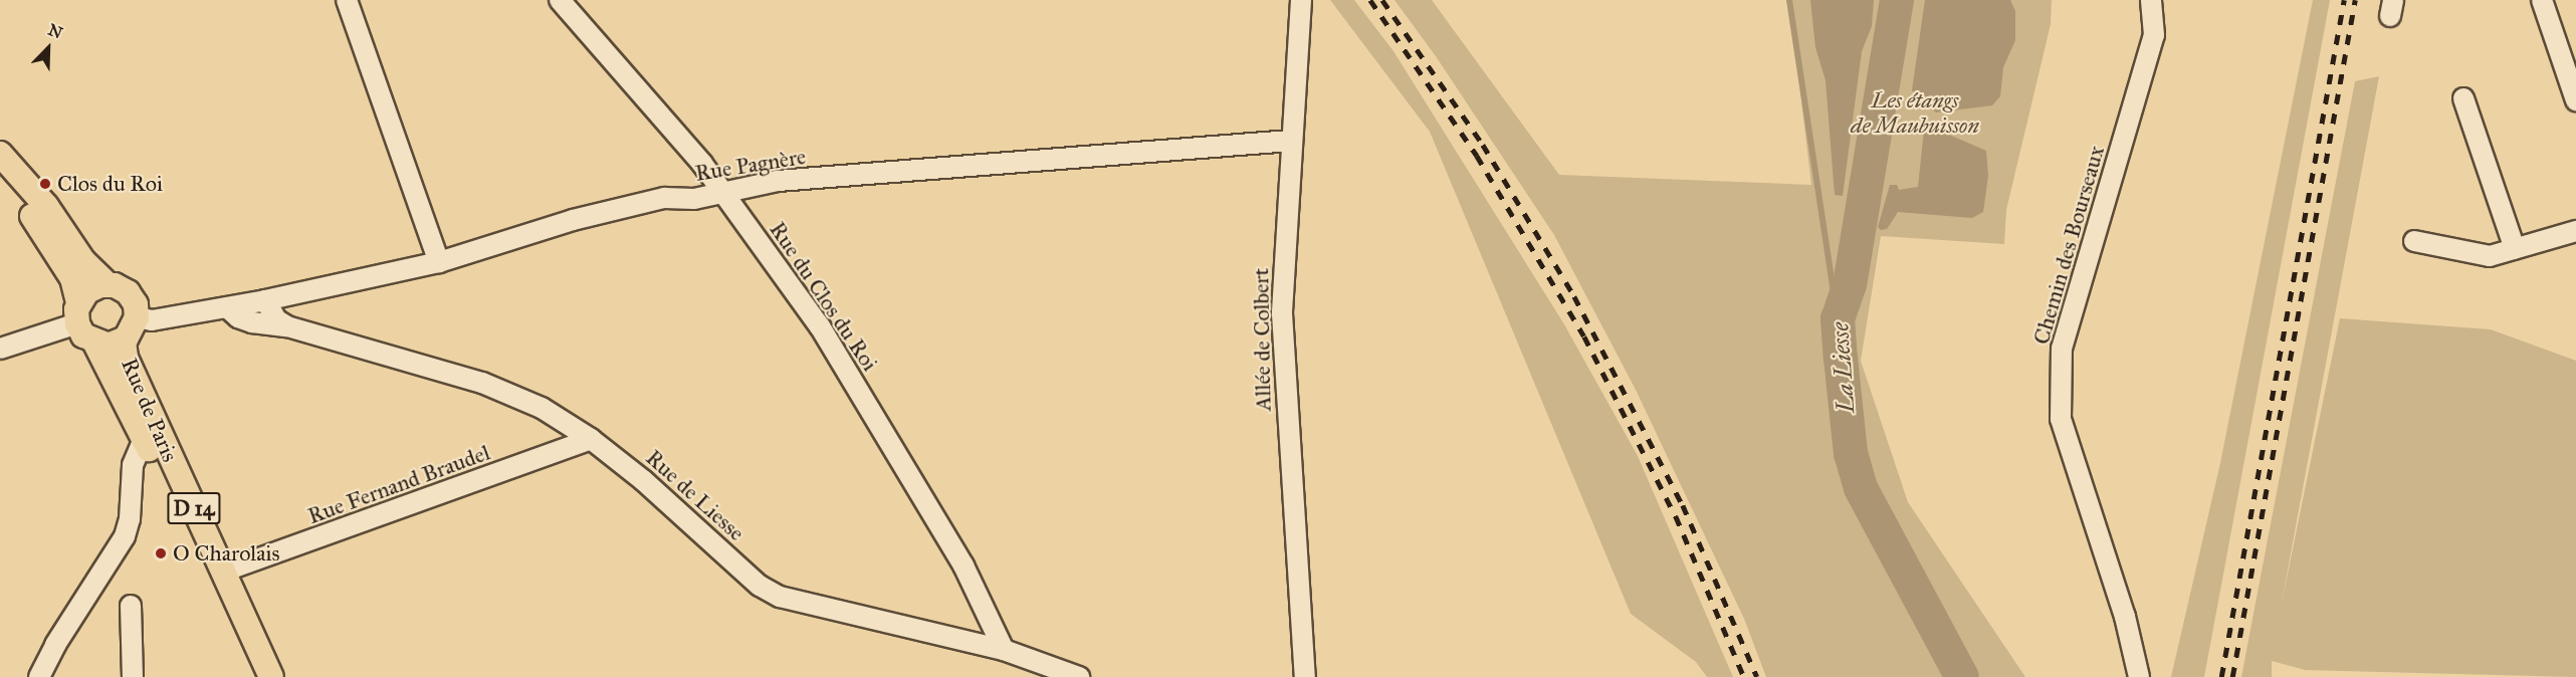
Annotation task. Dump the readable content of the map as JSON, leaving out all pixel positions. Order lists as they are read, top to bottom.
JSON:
{
  "streets": {
    "main road": ["Rue de Paris", "D 14"],
    "street": [
      "Rue Pagnère",
      "Chemin des Bourseaux",
      "Rue du Clos du Roi",
      "Allée de Colbert",
      "Rue Fernand Braudel",
      "Rue de Liesse"
    ]
  },
  "crossings": [
    ["Rue Pagnère", "Rue du Clos du Roi"],
    ["Rue Pagnère", "Allée de Colbert"],
    ["Rue du Clos du Roi", "Rue de Liesse"],
    ["Rue de Paris", "Rue Fernand Braudel"],
    ["Rue Fernand Braudel", "Rue de Liesse"]
  ],
  "water": ["La Liesse"],
  "parks": ["Les étangs de Maubuisson"],
  "places": ["Clos du Roi", "O Charolais"],
  "north": "top right"
}
